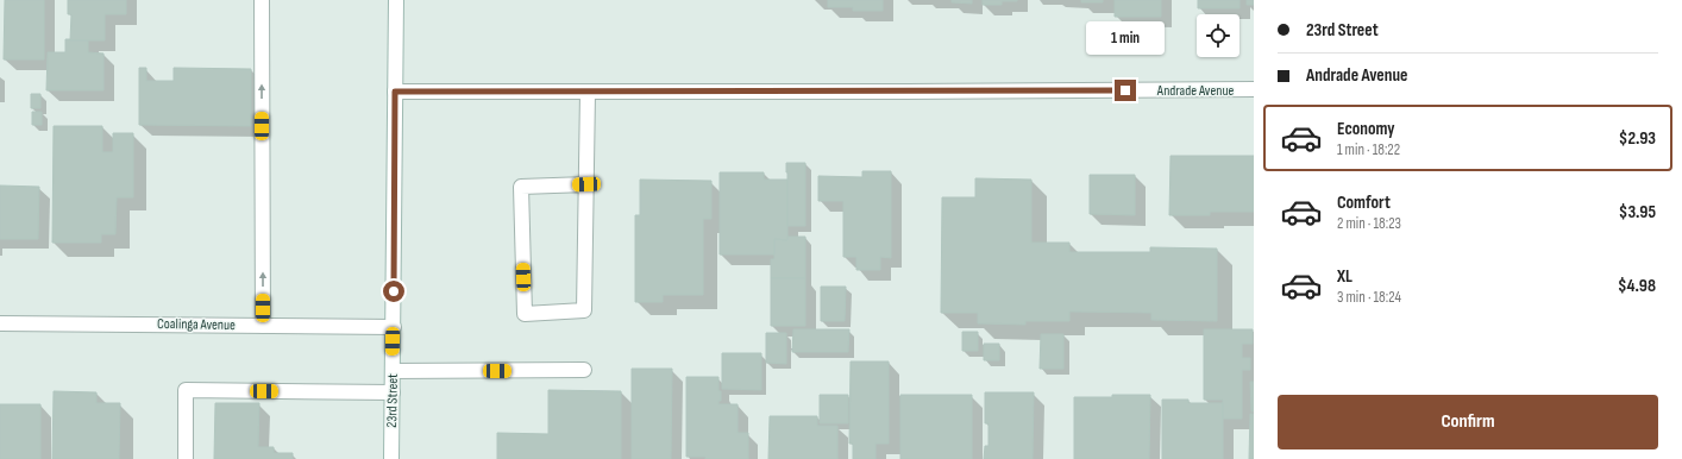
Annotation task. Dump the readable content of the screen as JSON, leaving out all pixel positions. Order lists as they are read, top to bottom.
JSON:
{
  "streets": {
    "street": ["Andrade Avenue", "Coalinga Avenue", "23rd Street"]
  },
  "crossings": [
    ["Andrade Avenue", "23rd Street"],
    ["Coalinga Avenue", "23rd Street"]
  ],
  "page": {
    "banner": ["23rd Street", "Andrade Avenue"],
    "bubble": "1 min",
    "list": [
      {
        "name": "Economy",
        "note": "1 min · 18:22",
        "value": "$2.93"
      },
      {
        "name": "Comfort",
        "note": "2 min · 18:23",
        "value": "$3.95"
      },
      {
        "name": "XL",
        "note": "3 min · 18:24",
        "value": "$4.98"
      }
    ],
    "buttons": "Confirm"
  }
}
